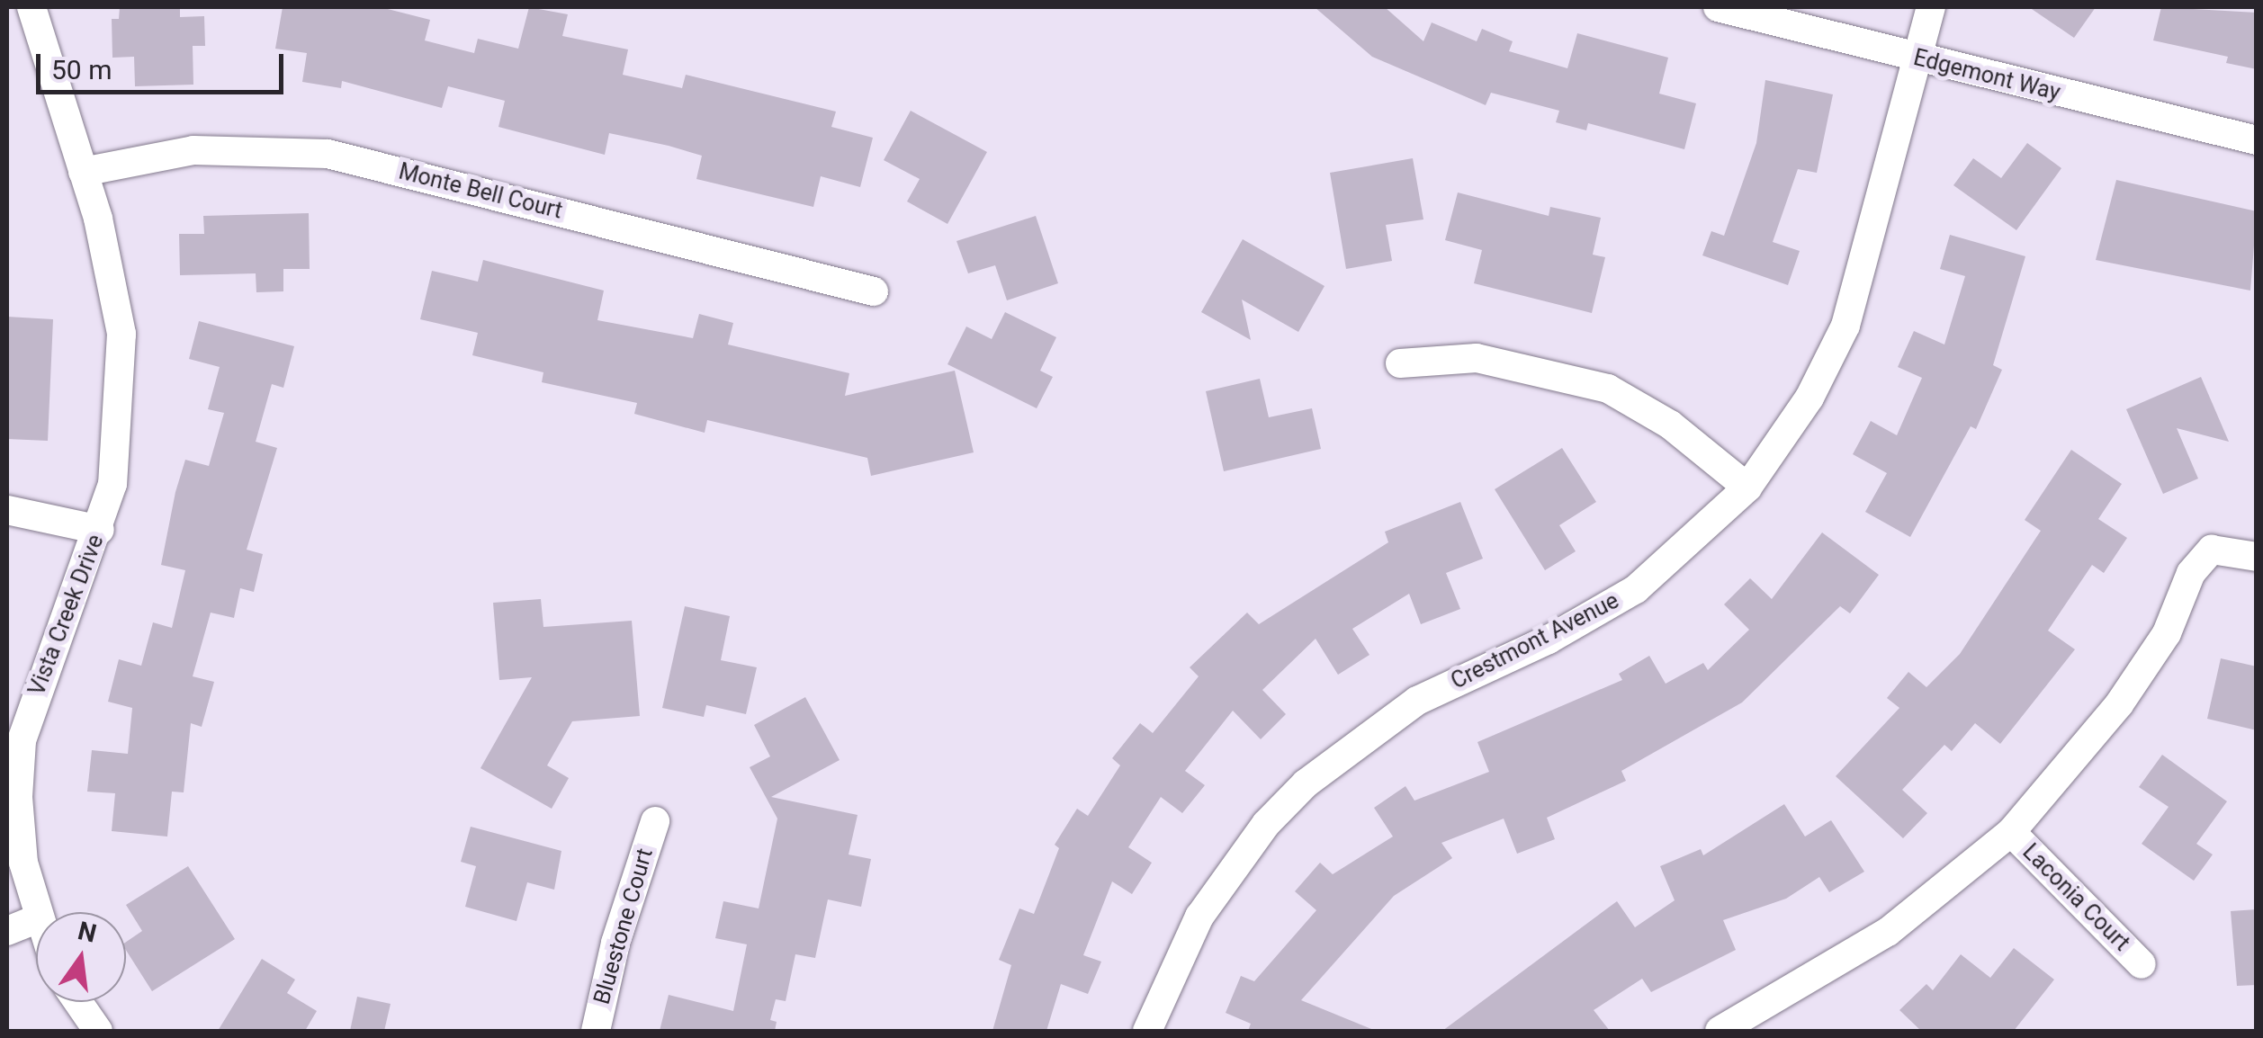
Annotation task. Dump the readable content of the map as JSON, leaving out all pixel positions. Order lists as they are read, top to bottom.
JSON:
{
  "streets": {
    "street": [
      "Edgemont Way",
      "Monte Bell Court",
      "Vista Creek Drive",
      "Crestmont Avenue",
      "Laconia Court",
      "Bluestone Court"
    ]
  },
  "crossings": [
    ["Edgemont Way", "Crestmont Avenue"],
    ["Monte Bell Court", "Vista Creek Drive"]
  ],
  "scale_bar": "50 m",
  "north": "top"
}
